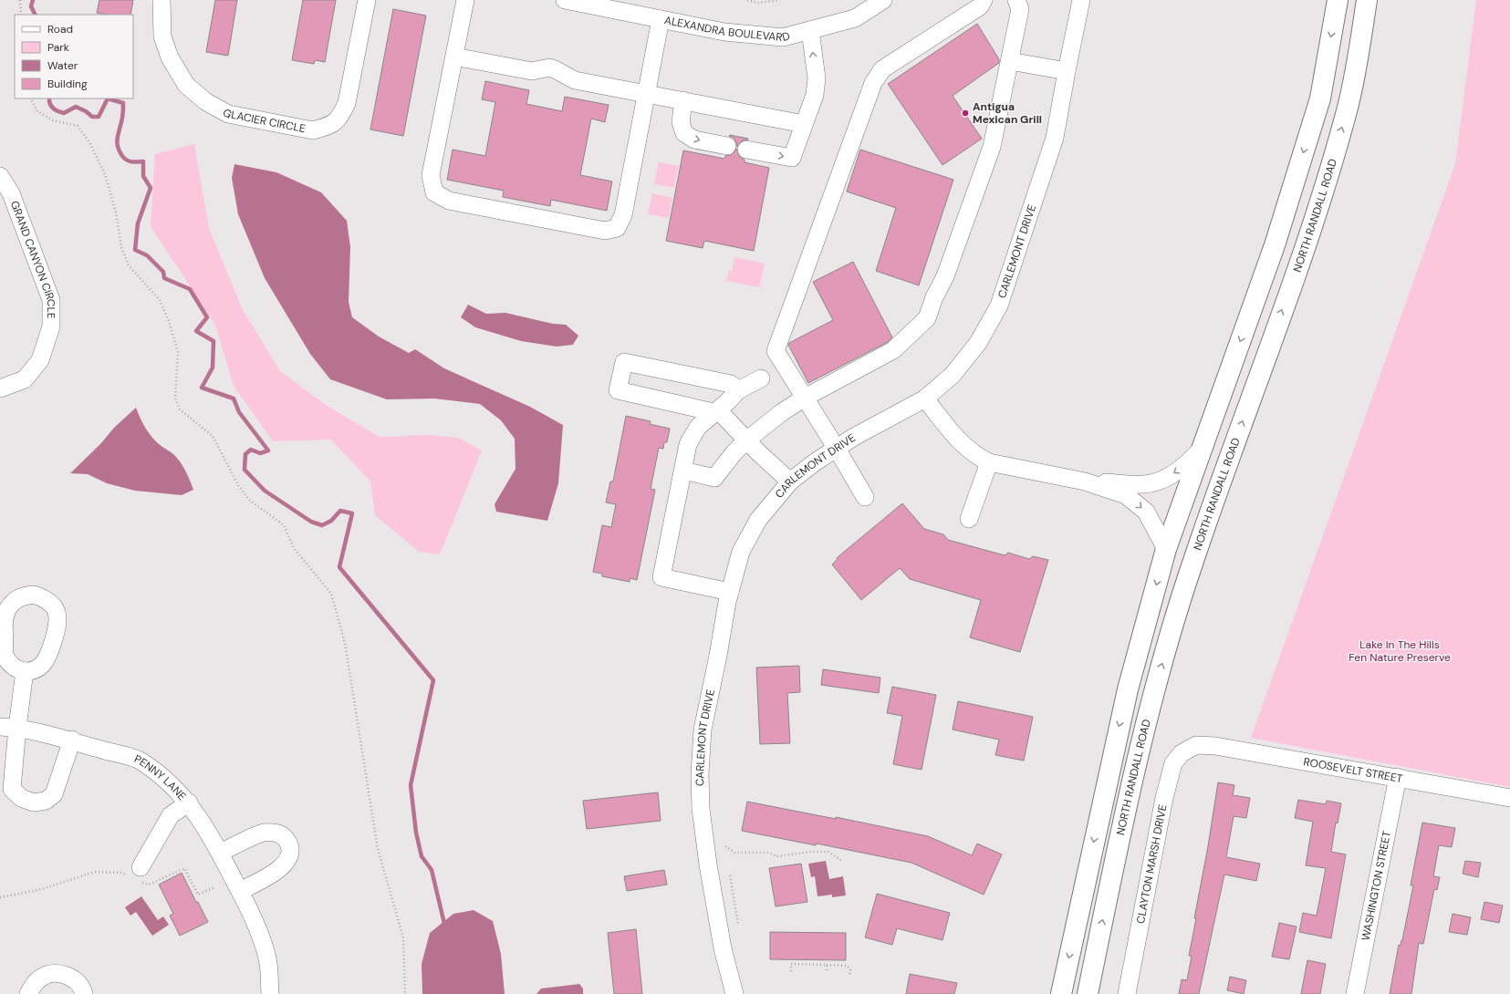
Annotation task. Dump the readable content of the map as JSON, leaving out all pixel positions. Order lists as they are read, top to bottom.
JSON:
{
  "streets": {
    "main road": ["NORTH RANDALL ROAD"],
    "street": [
      "ALEXANDRA BOULEVARD",
      "GLACIER CIRCLE",
      "CARLEMONT DRIVE",
      "GRAND CANYON CIRCLE",
      "ROOSEVELT STREET",
      "PENNY LANE",
      "CLAYTON MARSH DRIVE",
      "WASHINGTON STREET"
    ]
  },
  "crossings": [
    ["ROOSEVELT STREET", "CLAYTON MARSH DRIVE"],
    ["ROOSEVELT STREET", "WASHINGTON STREET"]
  ],
  "parks": ["Lake In The Hills Fen Nature Preserve"],
  "places": ["Antigua Mexican Grill"],
  "legend": [
    "Road",
    "Park",
    "Water",
    "Building"
  ]
}
